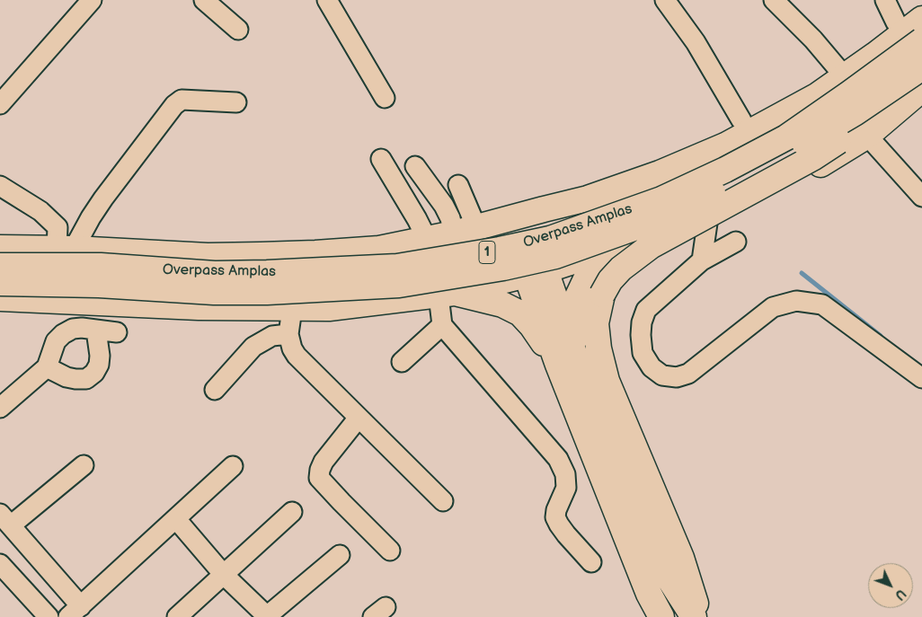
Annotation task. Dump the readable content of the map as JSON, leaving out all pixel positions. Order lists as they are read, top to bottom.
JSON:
{
  "streets": {
    "highway": ["Overpass Amplas", "1"]
  },
  "north": "bottom right"
}
